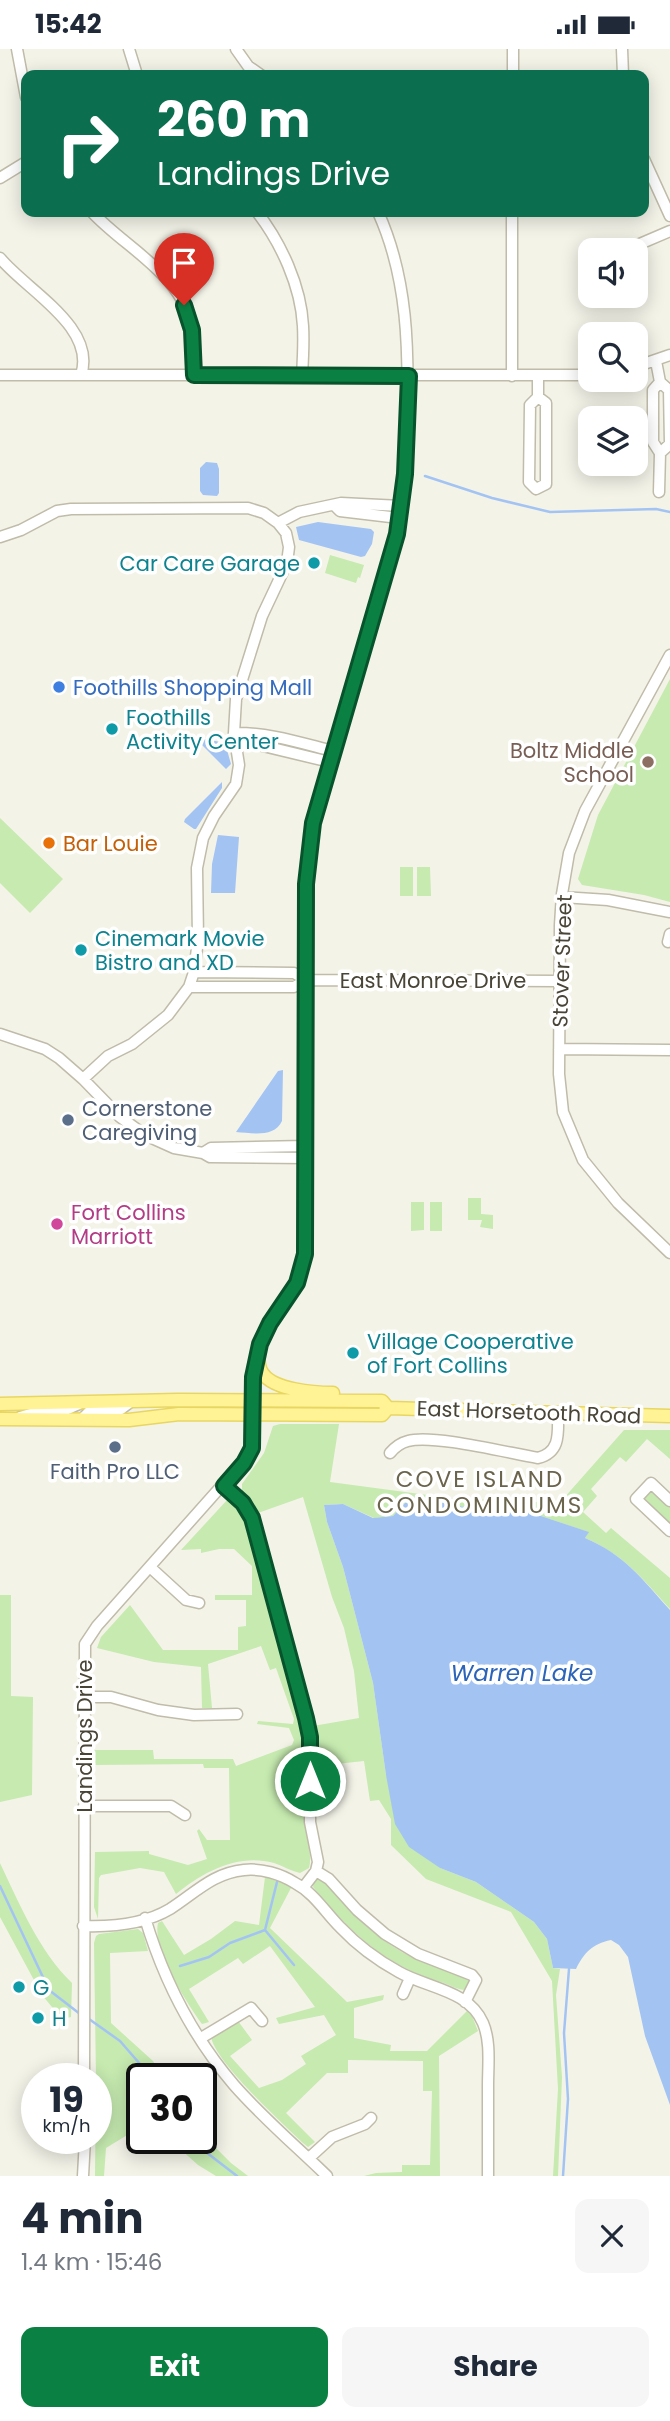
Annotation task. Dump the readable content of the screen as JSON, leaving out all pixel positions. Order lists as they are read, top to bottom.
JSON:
{
  "streets": {
    "main road": ["East Horsetooth Road"],
    "street": ["Stover Street", "East Monroe Drive", "Landings Drive"]
  },
  "crossings": [
    ["Stover Street", "East Monroe Drive"],
    ["East Monroe Drive", "Landings Drive"],
    ["East Horsetooth Road", "Landings Drive"]
  ],
  "districts": ["COVE ISLAND CONDOMINIUMS"],
  "water": ["Warren Lake"],
  "places": [
    "Car Care Garage",
    "Foothills Shopping Mall",
    "Foothills Activity Center",
    "Boltz Middle School",
    "Bar Louie",
    "Cinemark Movie Bistro and XD",
    "Cornerstone Caregiving",
    "Fort Collins Marriott",
    "Village Cooperative of Fort Collins",
    "Faith Pro LLC",
    "G",
    "H"
  ],
  "page": {
    "status": "15:42",
    "turn": ["260 m", "Landings Drive"],
    "speed": "19 km/h",
    "limit": "30",
    "heading": ["4 min", "1.4 km · 15:46"],
    "buttons": ["Exit", "Share"]
  }
}
